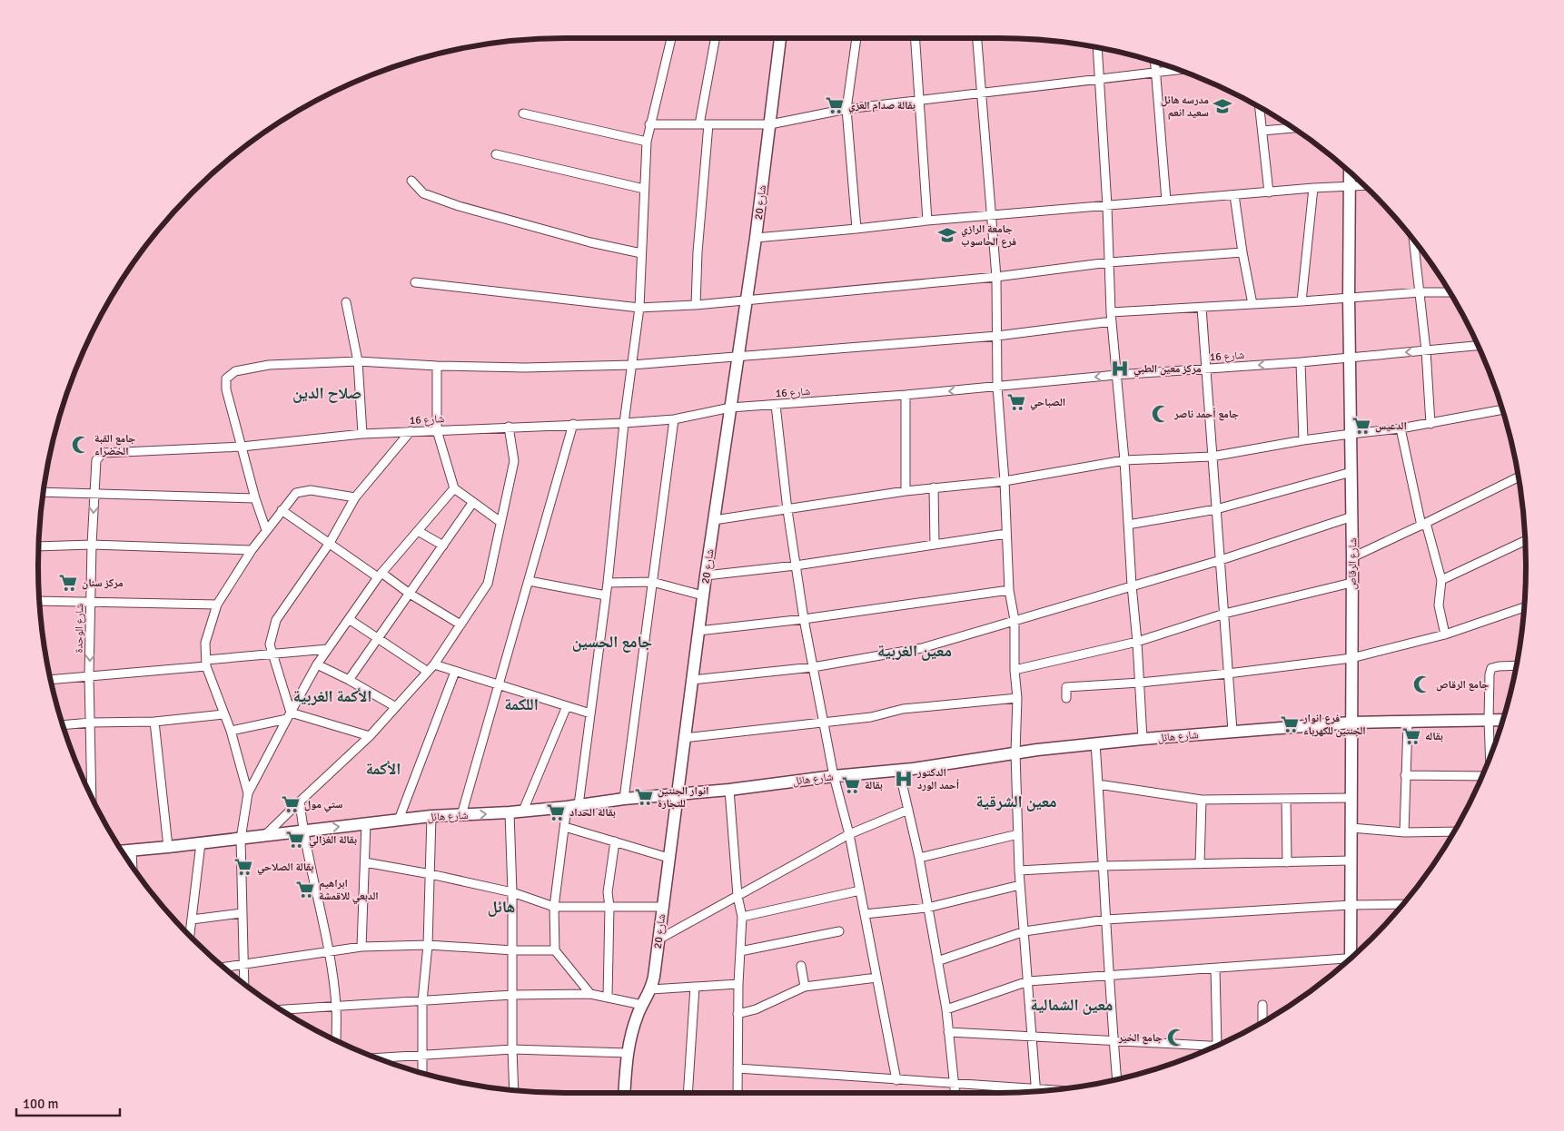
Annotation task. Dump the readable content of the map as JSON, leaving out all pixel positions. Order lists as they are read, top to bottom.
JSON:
{
  "streets": {
    "street": [
      "شارع 20",
      "شارع 16",
      "شارع الرقاص",
      "شارع الوحدة",
      "شارع هائل"
    ]
  },
  "crossings": [
    ["شارع 20", "شارع 16"],
    ["شارع 20", "شارع هائل"],
    ["شارع 16", "شارع الرقاص"],
    ["شارع 16", "شارع الوحدة"],
    ["شارع الرقاص", "شارع هائل"]
  ],
  "one_way": ["شارع الوحدة"],
  "districts": [
    "صلاح الدين",
    "جامع الحسين",
    "معين الغربية",
    "الأكمة الغربية",
    "اللكمة",
    "الأكمة",
    "معين الشرقية",
    "هائل",
    "معين الشمالية"
  ],
  "places": {
    "supermarket": [
      "بقالة صدام العزي",
      "الصباحي",
      "الدعيس",
      "مركز سنان",
      "فرع انوار الجنتين للكهرباء",
      "بقاله",
      "بقالة",
      "انوار الجنتين للتجارة",
      "ستي مول",
      "بقالة الحداد",
      "بقالة الغزالي",
      "بقالة الصلاحي",
      "ابراهيم الدبعي للاقمشة"
    ],
    "school or university": ["مدرسه هائل سعيد انعم", "جامعة الرازي فرع الحاسوب"],
    "hospital": ["مركز معين الطبي", "الدكتور أحمد الورد"],
    "mosque": [
      "جامع أحمد ناصر",
      "جامع القبة الخضراء",
      "جامع الرقاص",
      "جامع الخير"
    ]
  },
  "scale_bar": "100 m"
}
